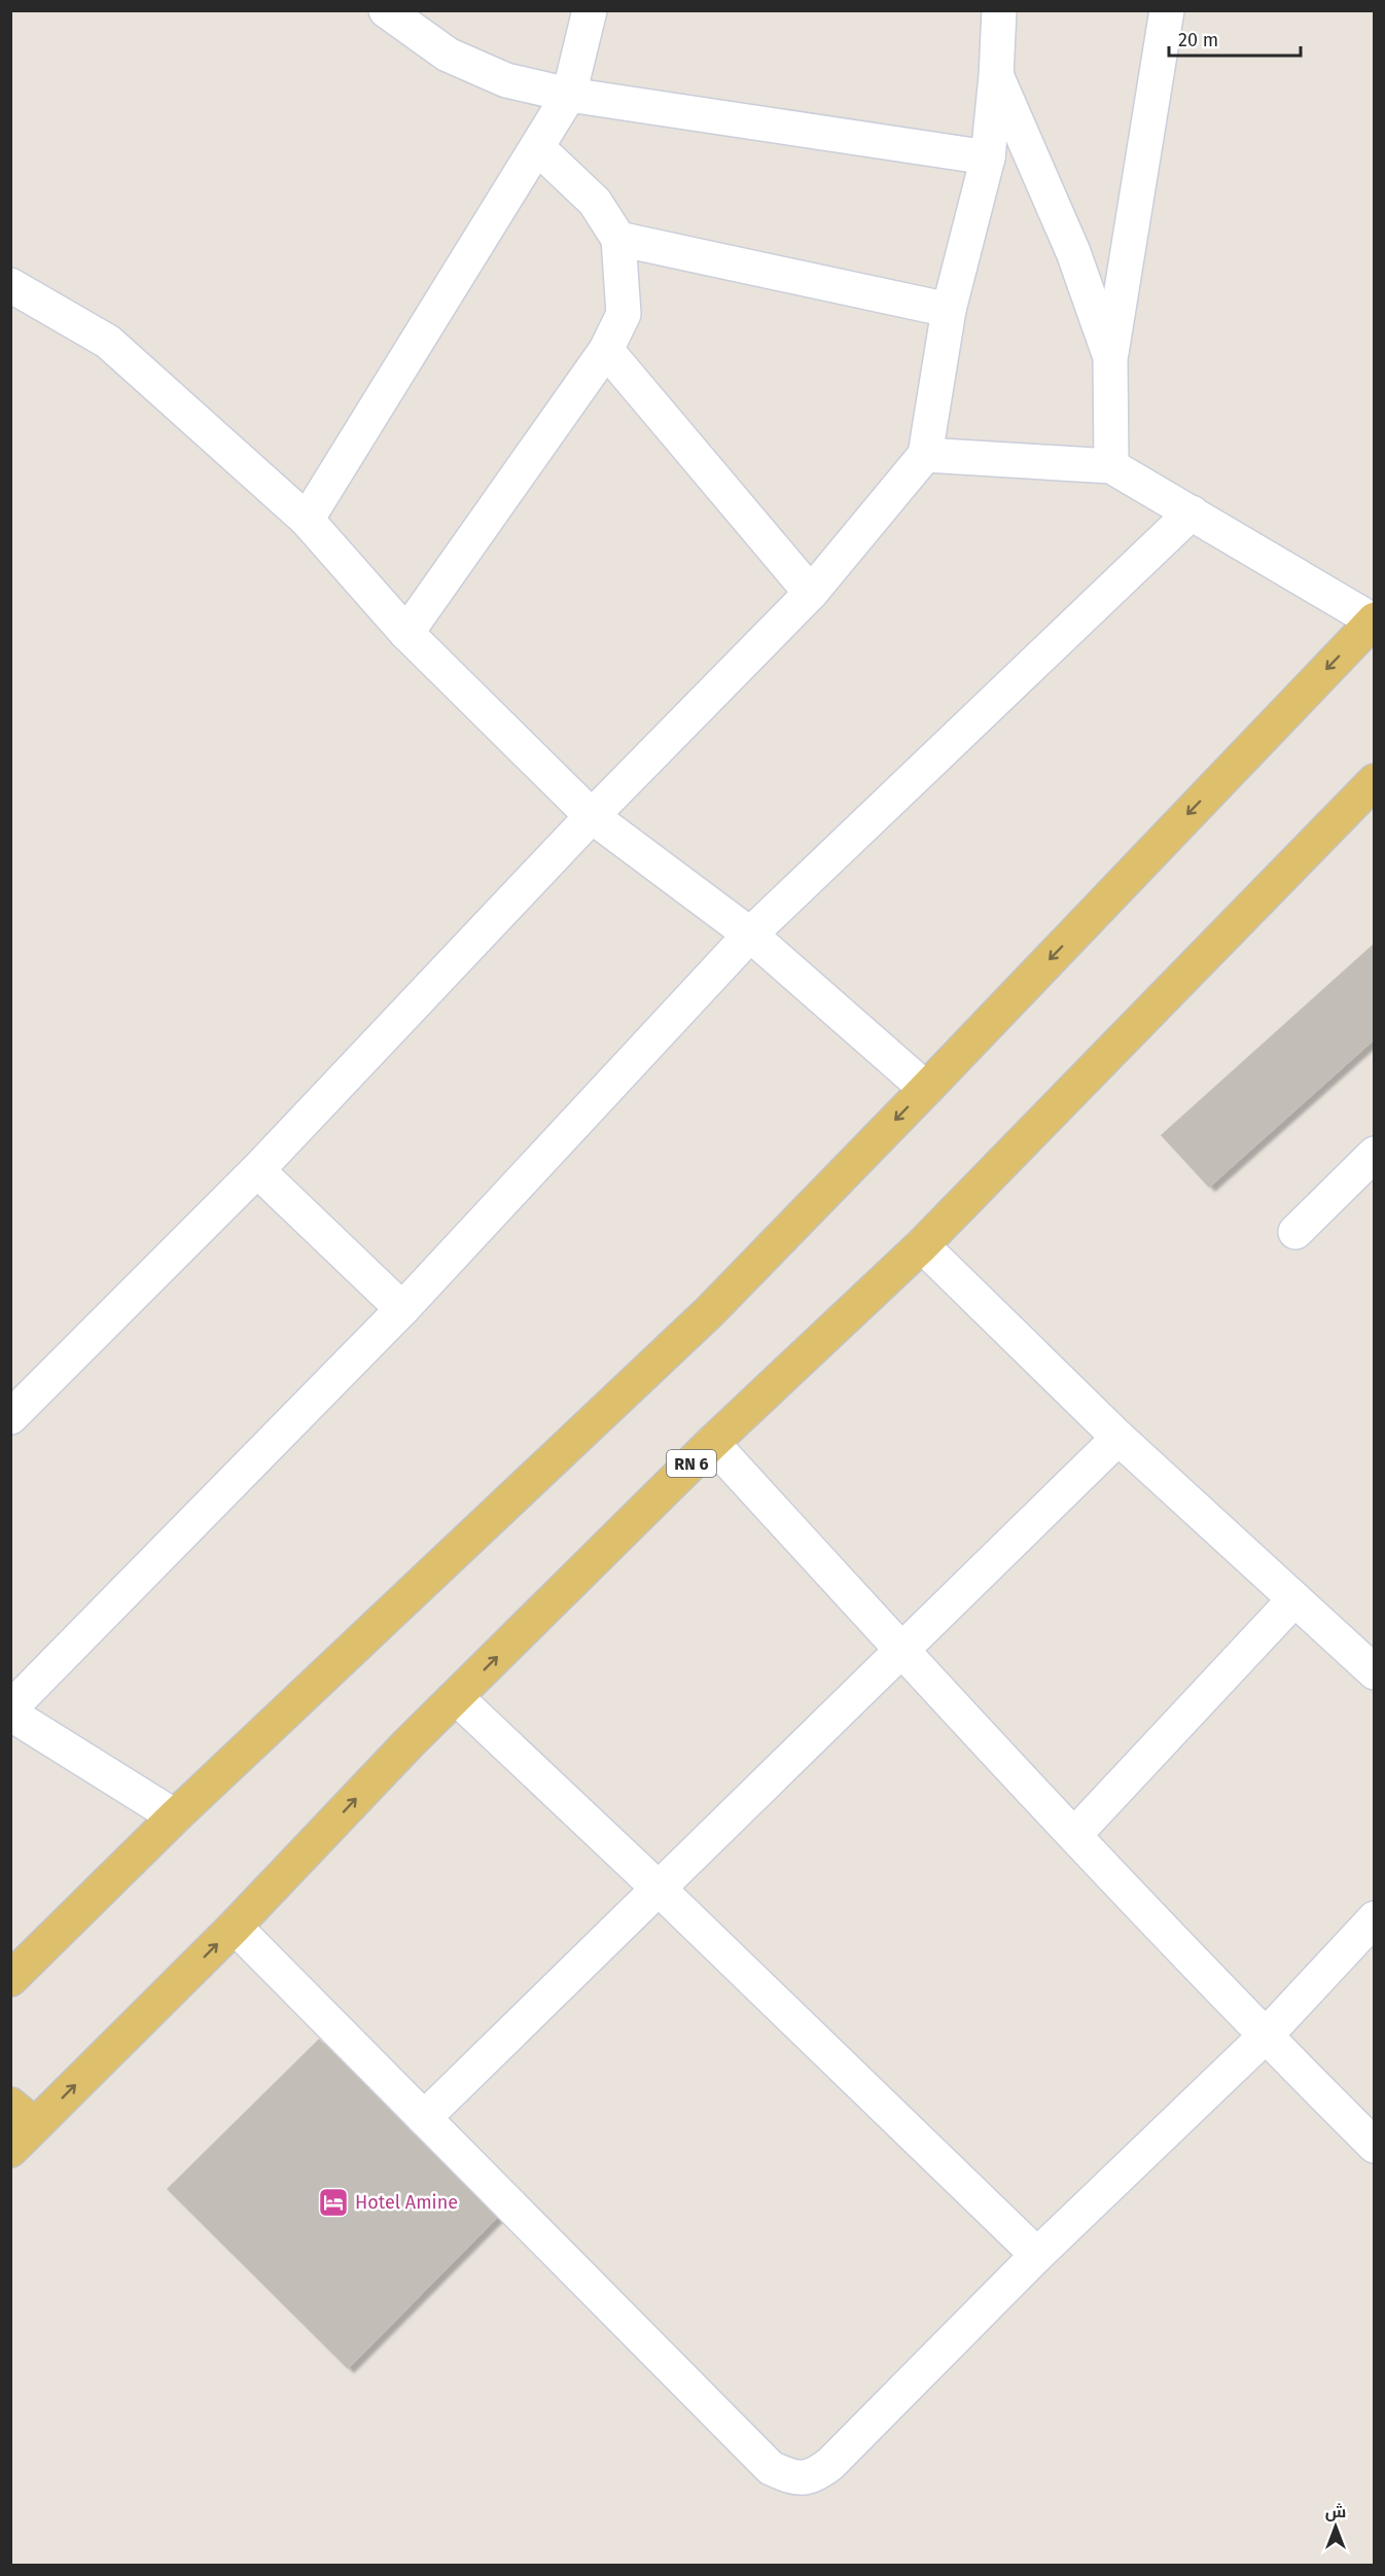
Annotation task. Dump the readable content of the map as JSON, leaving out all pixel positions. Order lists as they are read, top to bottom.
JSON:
{
  "streets": {
    "main road": ["RN 6"]
  },
  "places": {
    "hotel": ["Hotel Amine"]
  },
  "scale_bar": "20 m",
  "north": "top"
}
